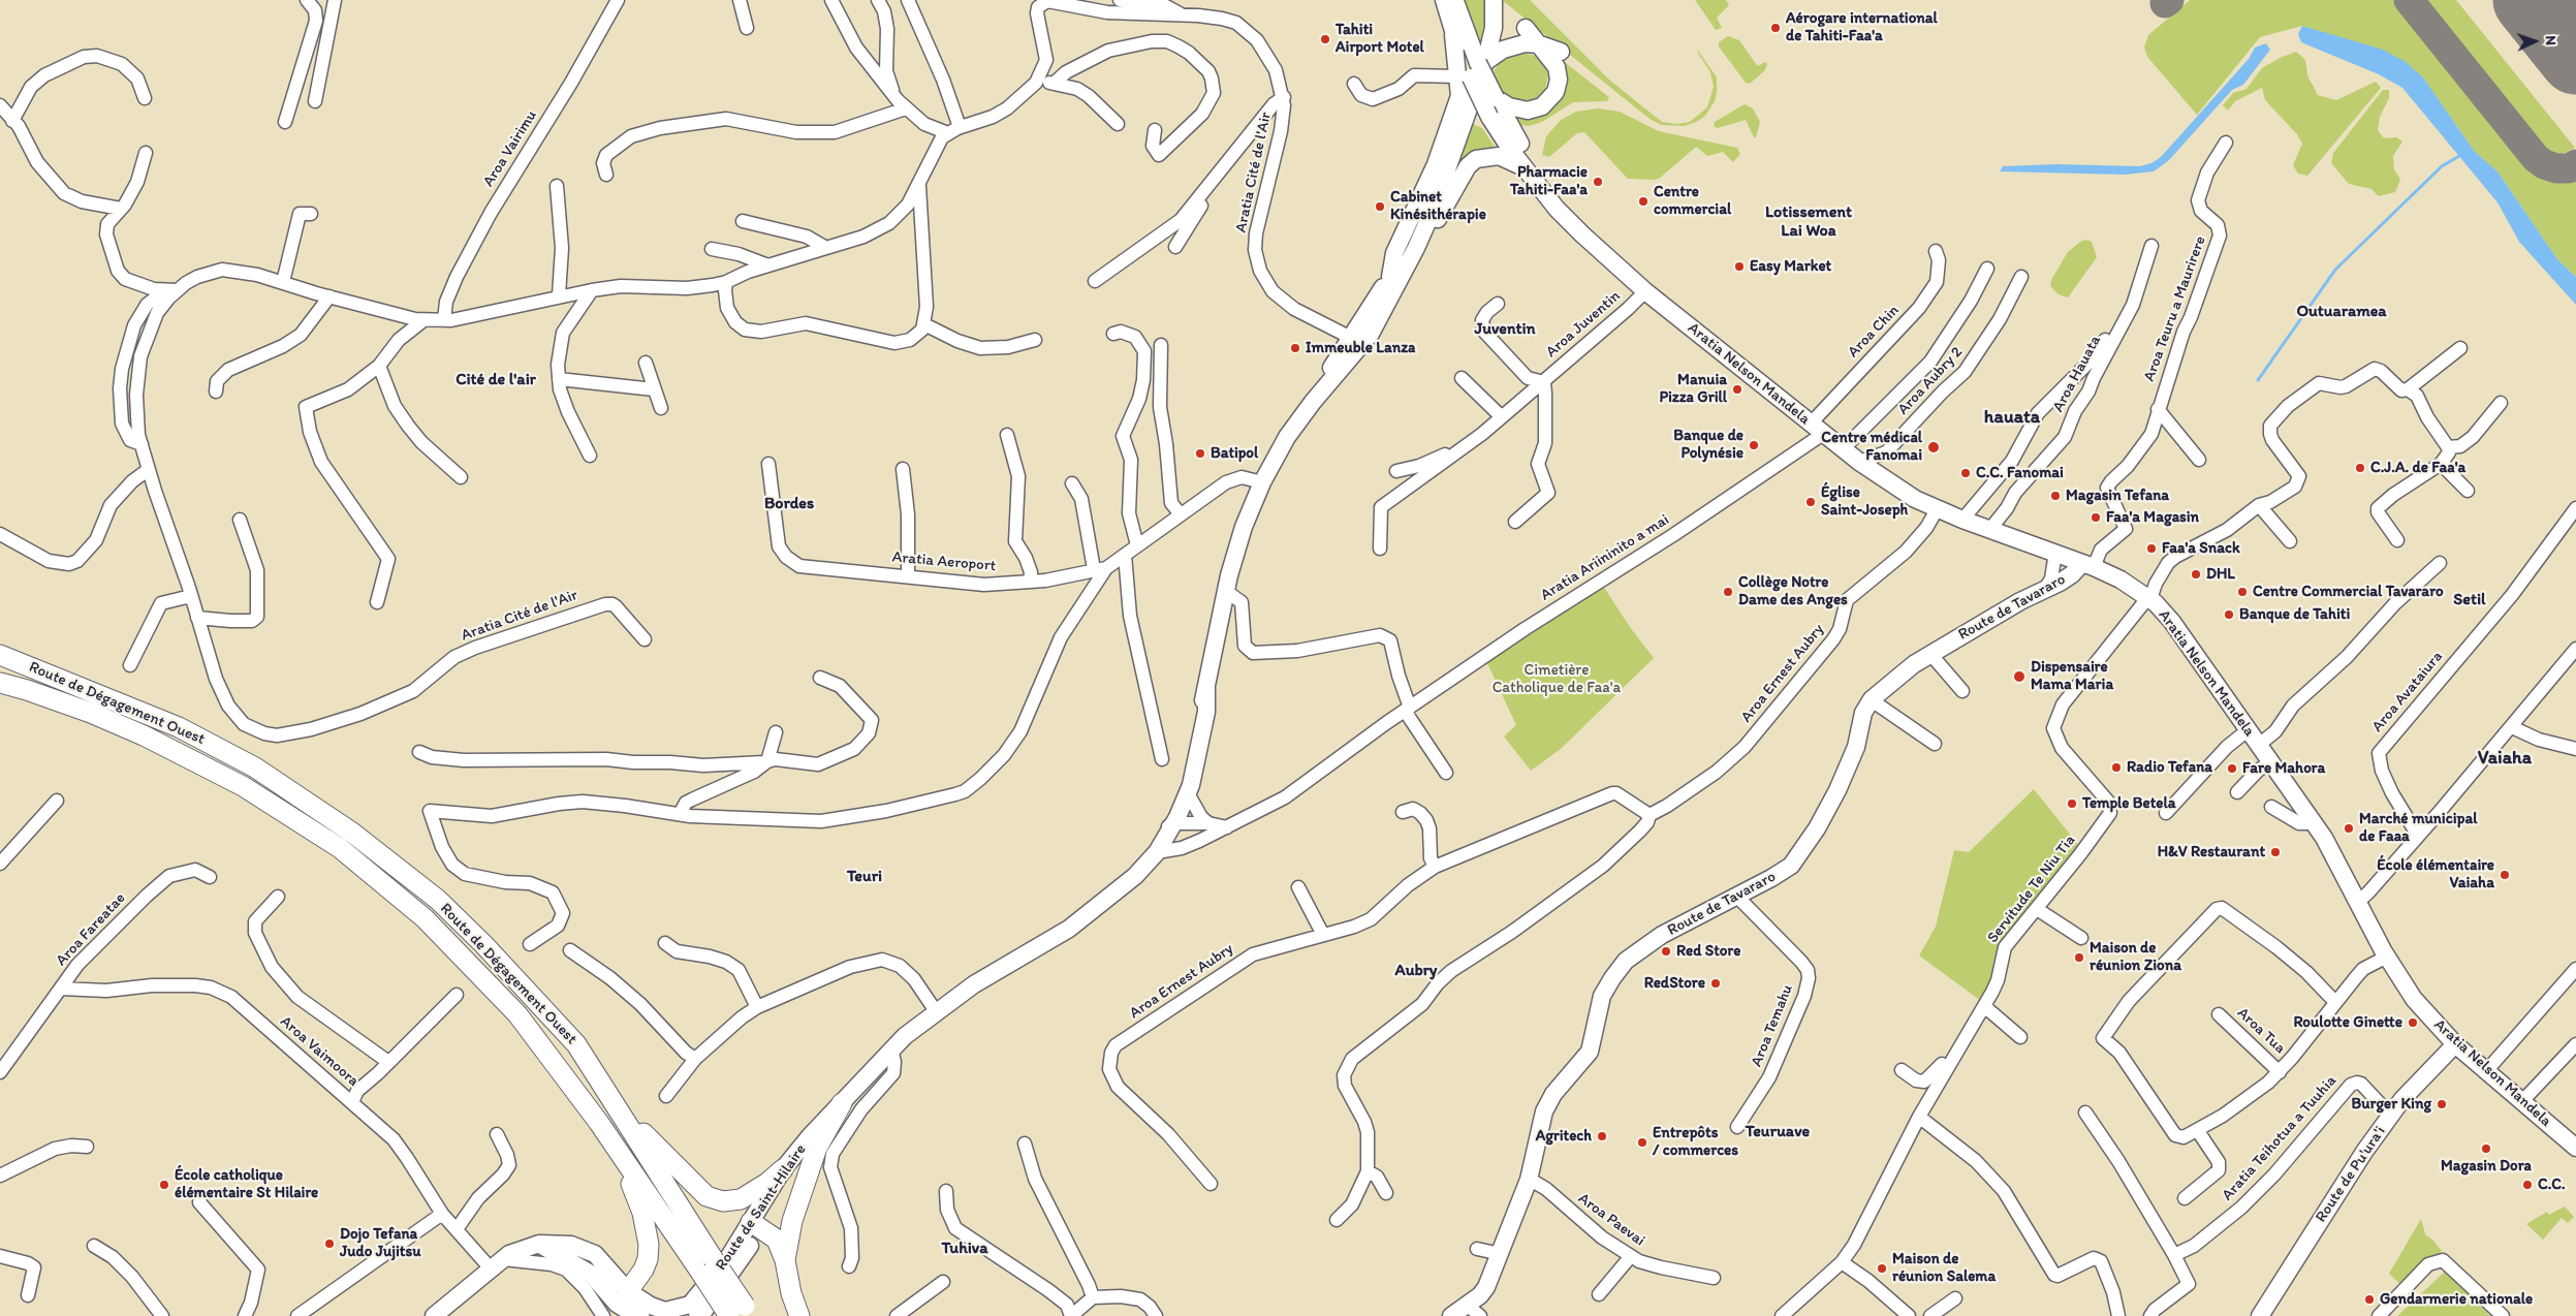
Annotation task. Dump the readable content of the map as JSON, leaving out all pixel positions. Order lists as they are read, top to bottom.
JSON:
{
  "streets": {
    "highway": ["Route de Dégagement Ouest"],
    "main road": [
      "Aratia Nelson Mandela",
      "Route de Tavararo",
      "Route de Pu'ura'i",
      "Route de Saint-Hilaire"
    ],
    "street": [
      "Aroa Vairimu",
      "Aratia Cité de l'Air",
      "Aroa Teuru a Maurirere",
      "Aroa Juventin",
      "Aroa Chin",
      "Aroa Hauata",
      "Aroa Aubry 2",
      "Aratia Ariininito a mai",
      "Aratia Aeroport",
      "Aroa Ernest Aubry",
      "Aroa Avataiura",
      "Servitude Te Niu Tia",
      "Aroa Fareatae",
      "Aroa Temahu",
      "Aroa Tua",
      "Aroa Vaimoora",
      "Aratia Teihotua a Tuuhia",
      "Aroa Paevai"
    ]
  },
  "crossings": [
    ["Aroa Vairimu", "Aratia Cité de l'Air"],
    ["Aroa Teuru a Maurirere", "Aratia Nelson Mandela"],
    ["Aroa Teuru a Maurirere", "Route de Tavararo"],
    ["Aroa Juventin", "Aratia Nelson Mandela"],
    ["Aroa Chin", "Aratia Nelson Mandela"],
    ["Aroa Chin", "Aratia Ariininito a mai"],
    ["Aratia Nelson Mandela", "Aroa Hauata"],
    ["Aratia Nelson Mandela", "Aroa Aubry 2"],
    ["Aratia Nelson Mandela", "Aratia Ariininito a mai"],
    ["Aratia Nelson Mandela", "Route de Tavararo"],
    ["Aratia Nelson Mandela", "Aroa Ernest Aubry"],
    ["Aratia Nelson Mandela", "Servitude Te Niu Tia"],
    ["Aratia Nelson Mandela", "Route de Pu'ura'i"],
    ["Route de Tavararo", "Aroa Temahu"],
    ["Route de Tavararo", "Aroa Paevai"],
    ["Aroa Fareatae", "Aroa Vaimoora"],
    ["Aroa Vaimoora", "Route de Saint-Hilaire"],
    ["Aratia Teihotua a Tuuhia", "Route de Pu'ura'i"]
  ],
  "districts": [
    "Lotissement Lai Woa",
    "Outuaramea",
    "Juventin",
    "Cité de l'air",
    "hauata",
    "Bordes",
    "Setil",
    "Vaiaha",
    "Teuri",
    "Aubry",
    "Teuruave",
    "Tuhiva"
  ],
  "parks": ["Cimetière Catholique de Faa'a"],
  "places": [
    "Aérogare international de Tahiti-Faa'a",
    "Tahiti Airport Motel",
    "Pharmacie Tahiti-Faa'a",
    "Centre commercial",
    "Cabinet Kinésithérapie",
    "Easy Market",
    "Immeuble Lanza",
    "Manuia Pizza Grill",
    "Banque de Polynésie",
    "Centre médical Fanomai",
    "Batipol",
    "C.J.A. de Faa'a",
    "C.C. Fanomai",
    "Magasin Tefana",
    "Église Saint-Joseph",
    "Faa'a Magasin",
    "Faa'a Snack",
    "DHL",
    "Collège Notre Dame des Anges",
    "Centre Commercial Tavararo",
    "Banque de Tahiti",
    "Dispensaire Mama Maria",
    "Radio Tefana",
    "Fare Mahora",
    "Temple Betela",
    "Marché municipal de Faaa",
    "H&V Restaurant",
    "École élémentaire Vaiaha",
    "Red Store",
    "Maison de réunion Ziona",
    "RedStore",
    "Roulotte Ginette",
    "Burger King",
    "Agritech",
    "Entrepôts / commerces",
    "Magasin Dora",
    "École catholique élémentaire St Hilaire",
    "C.C.",
    "Dojo Tefana Judo Jujitsu",
    "Maison de réunion Salema",
    "Gendarmerie nationale"
  ],
  "north": "right"
}
